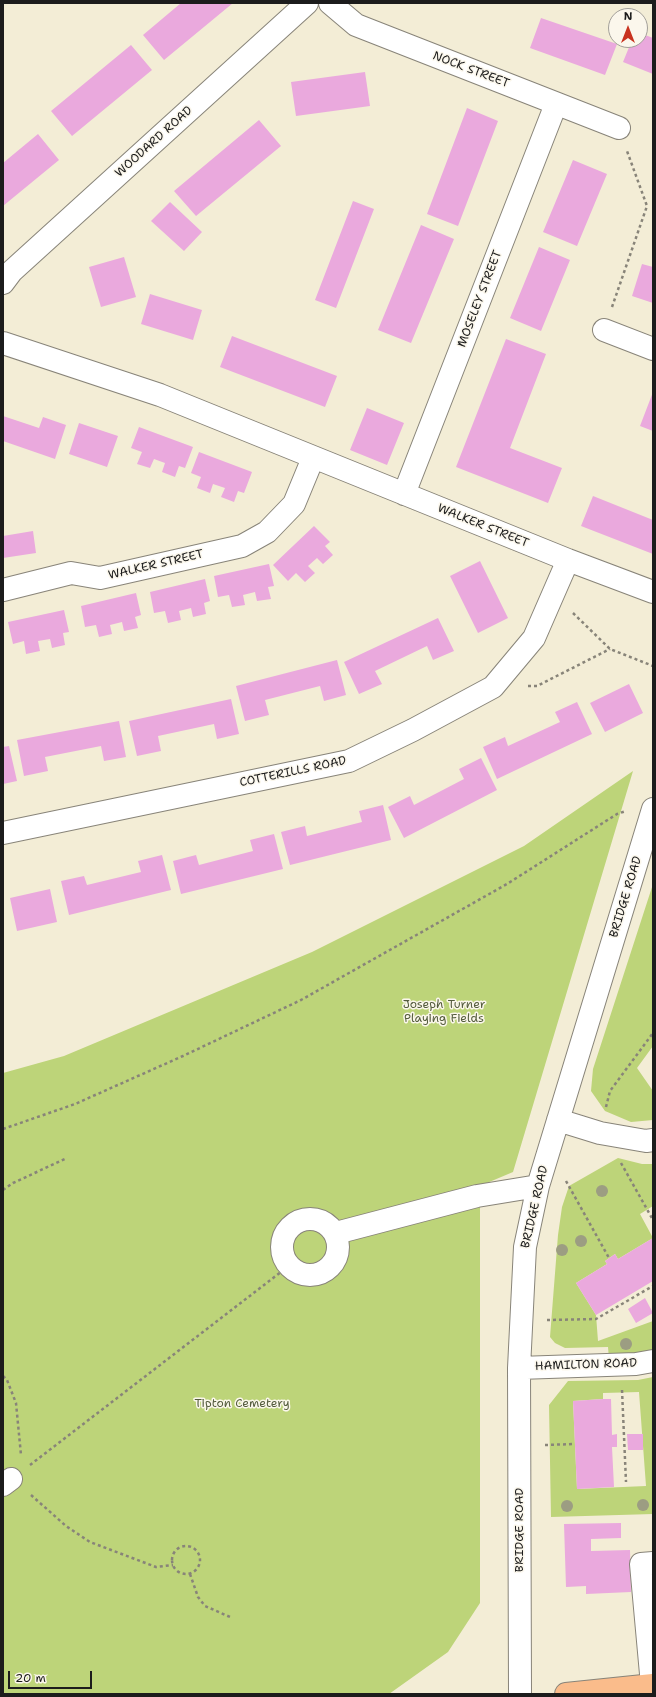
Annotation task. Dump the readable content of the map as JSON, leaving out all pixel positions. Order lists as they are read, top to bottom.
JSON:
{
  "streets": {
    "street": [
      "NOCK STREET",
      "WOODARD ROAD",
      "MOSELEY STREET",
      "WALKER STREET",
      "COTTERILLS ROAD",
      "BRIDGE ROAD",
      "HAMILTON ROAD"
    ]
  },
  "crossings": [
    ["NOCK STREET", "MOSELEY STREET"],
    ["MOSELEY STREET", "WALKER STREET"],
    ["WALKER STREET", "COTTERILLS ROAD"],
    ["BRIDGE ROAD", "HAMILTON ROAD"]
  ],
  "parks": ["Joseph Turner Playing Fields", "Tipton Cemetery"],
  "scale_bar": "20 m",
  "north": "top"
}
